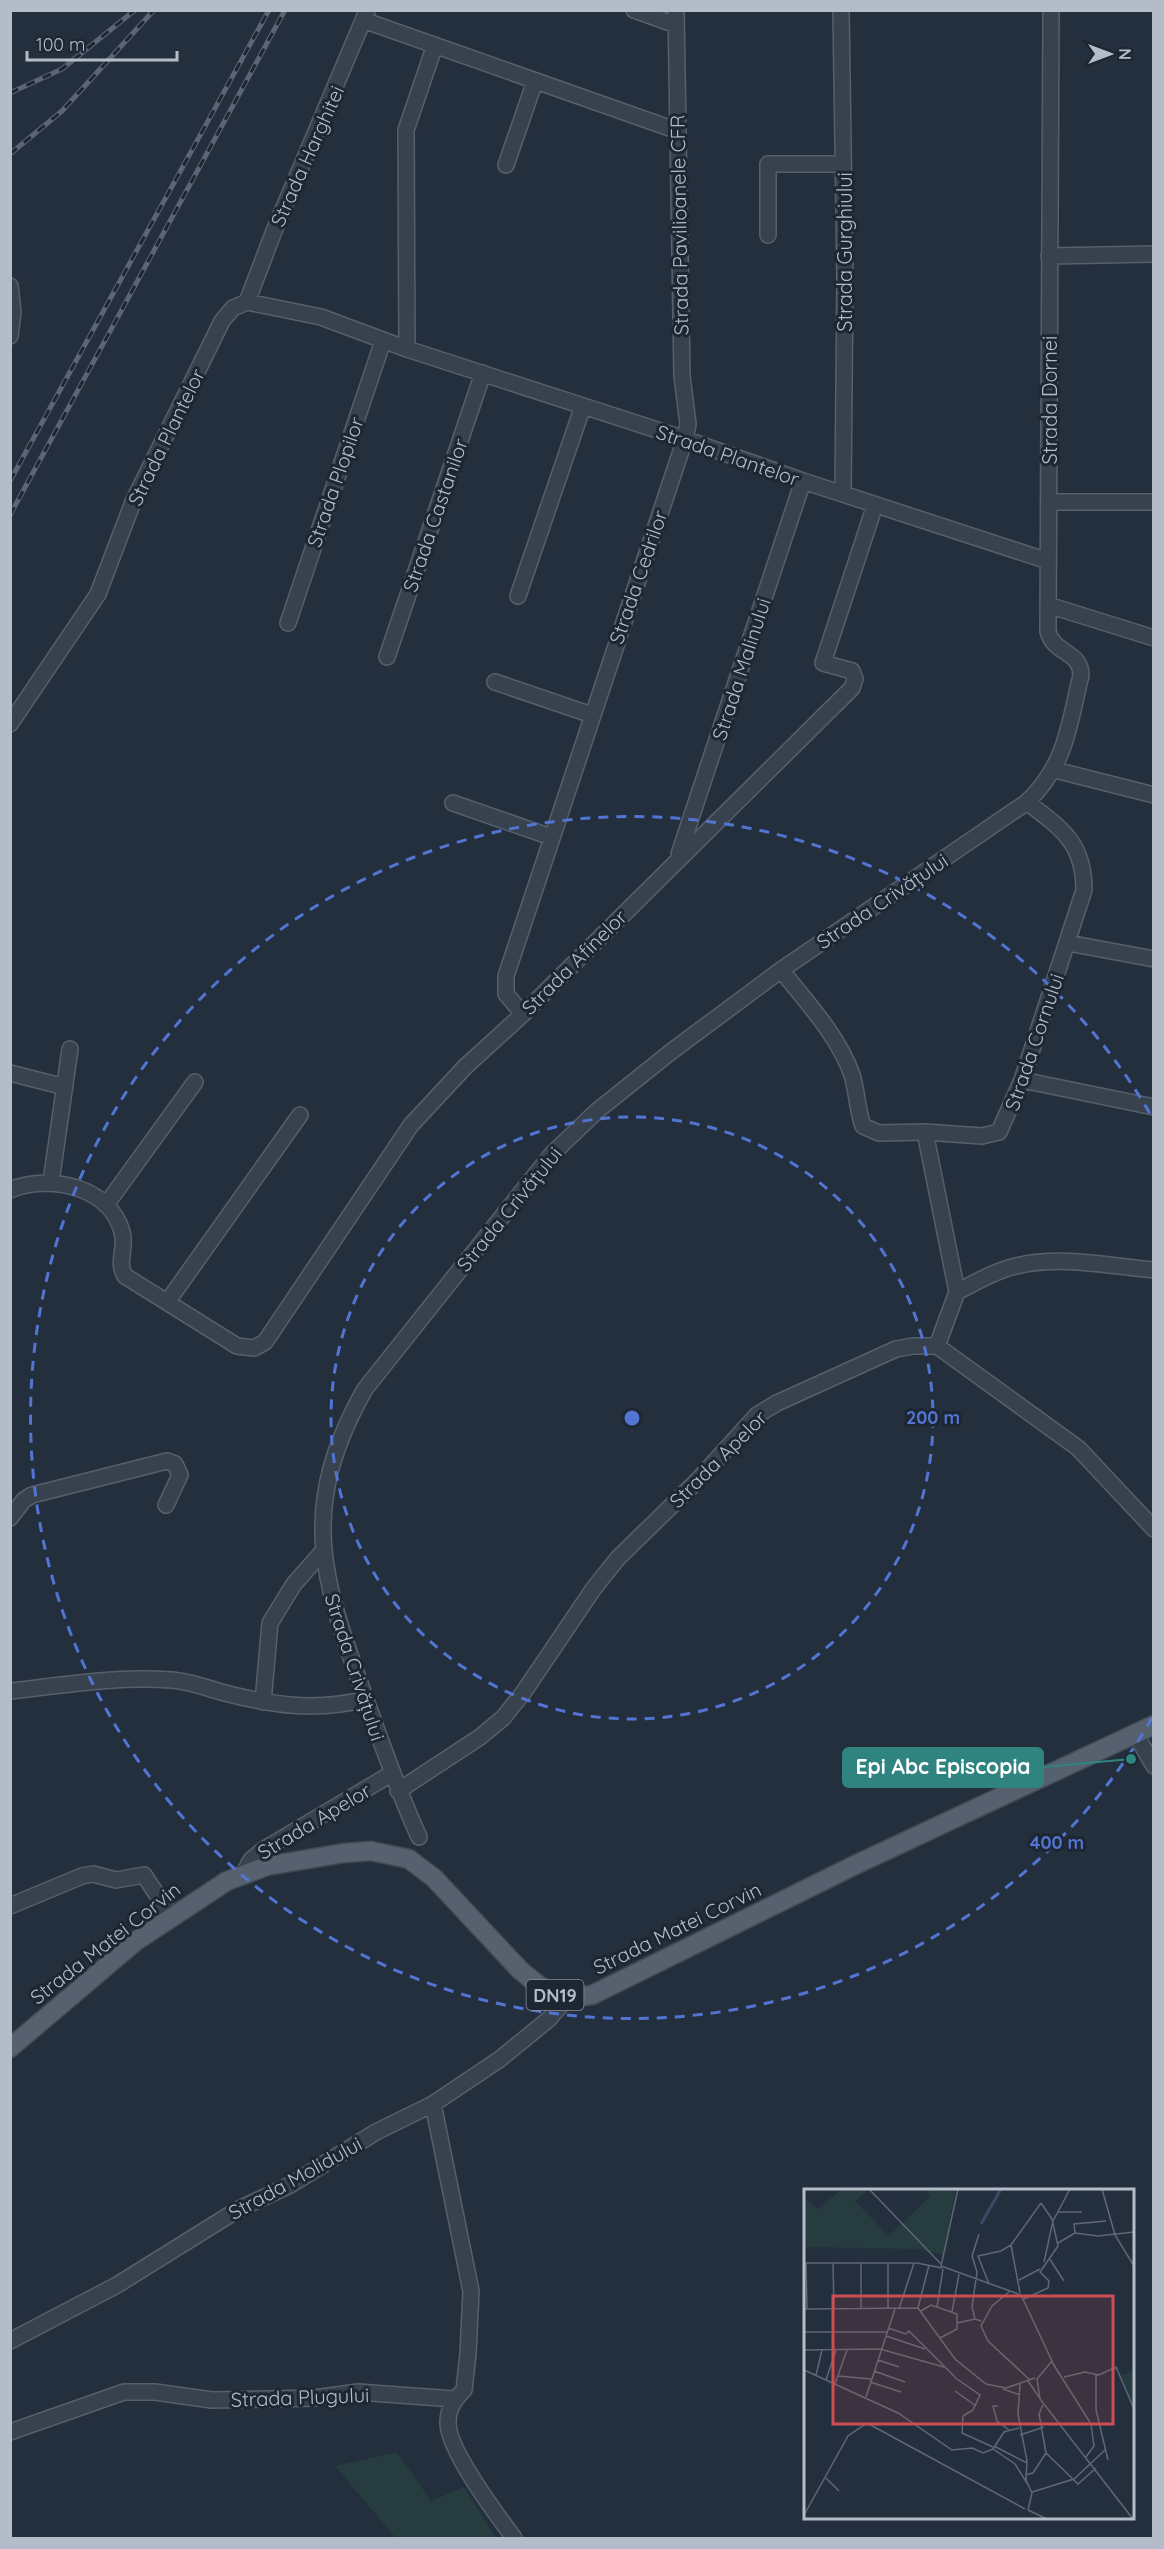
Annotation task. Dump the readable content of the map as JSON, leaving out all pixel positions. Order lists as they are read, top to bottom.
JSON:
{
  "streets": {
    "main road": ["Strada Matei Corvin", "DN19"],
    "street": [
      "Strada Harghitei",
      "Strada Pavilioanele CFR",
      "Strada Gurghiului",
      "Strada Dornei",
      "Strada Plantelor",
      "Strada Plopilor",
      "Strada Castanilor",
      "Strada Cedrilor",
      "Strada Malinului",
      "Strada Crivățului",
      "Strada Afinelor",
      "Strada Cornului",
      "Strada Apelor",
      "Strada Molidului",
      "Strada Plugului"
    ]
  },
  "crossings": [
    ["Strada Harghitei", "Strada Plantelor"],
    ["Strada Pavilioanele CFR", "Strada Plantelor"],
    ["Strada Pavilioanele CFR", "Strada Cedrilor"],
    ["Strada Gurghiului", "Strada Plantelor"],
    ["Strada Dornei", "Strada Plantelor"],
    ["Strada Dornei", "Strada Crivățului"],
    ["Strada Plantelor", "Strada Plopilor"],
    ["Strada Plantelor", "Strada Castanilor"],
    ["Strada Plantelor", "Strada Cedrilor"],
    ["Strada Plantelor", "Strada Malinului"],
    ["Strada Plantelor", "Strada Afinelor"],
    ["Strada Cedrilor", "Strada Afinelor"],
    ["Strada Malinului", "Strada Afinelor"],
    ["Strada Crivățului", "Strada Cornului"],
    ["Strada Crivățului", "Strada Apelor"],
    ["Strada Apelor", "Strada Matei Corvin"],
    ["Strada Matei Corvin", "Strada Molidului"]
  ],
  "places": ["Epi Abc Episcopia"],
  "scale_bar": "100 m",
  "north": "right",
  "rings": ["200 m", "400 m"]
}
